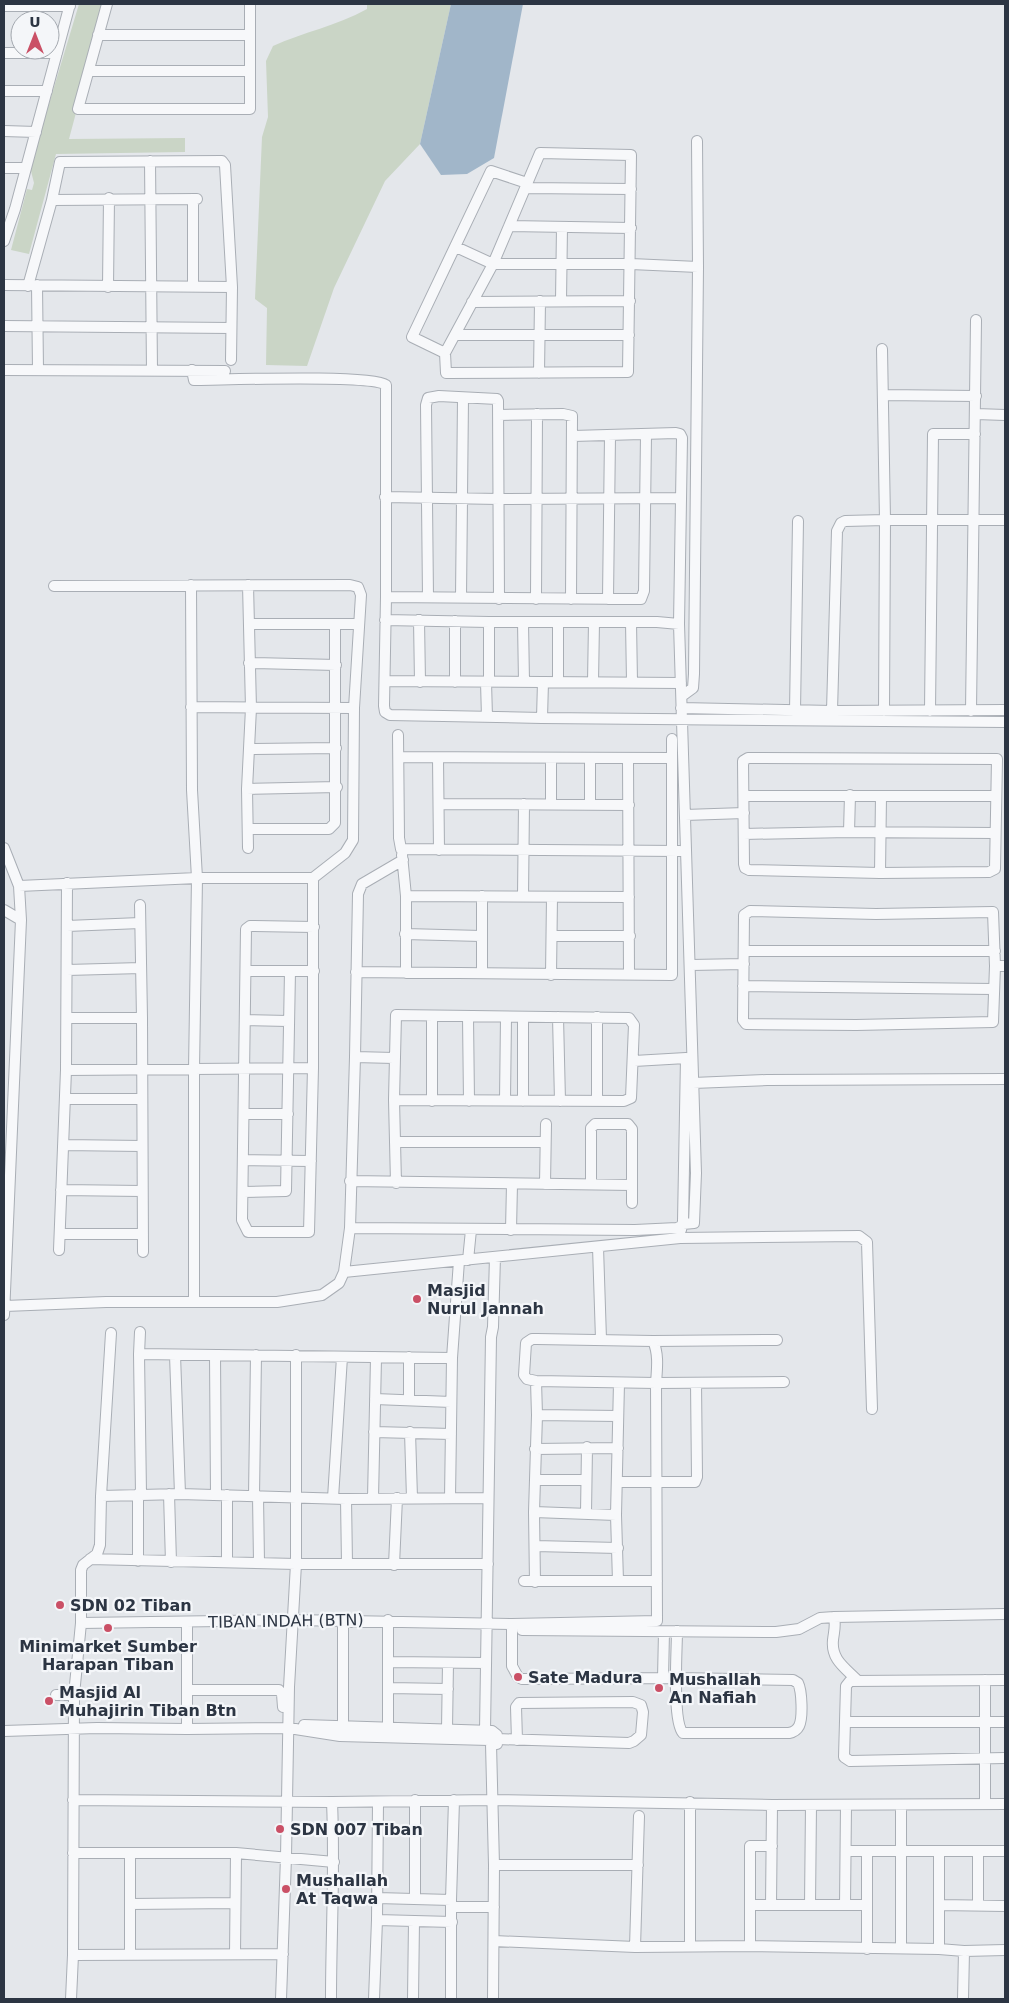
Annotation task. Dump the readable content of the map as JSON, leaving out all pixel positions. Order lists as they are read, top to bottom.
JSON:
{
  "streets": {
    "street": ["TIBAN INDAH (BTN)"]
  },
  "places": [
    "Masjid Nurul Jannah",
    "SDN 02 Tiban",
    "Minimarket Sumber Harapan Tiban",
    "Sate Madura",
    "Mushallah An Nafiah",
    "Masjid Al Muhajirin Tiban Btn",
    "SDN 007 Tiban",
    "Mushallah At Taqwa"
  ],
  "north": "top"
}
